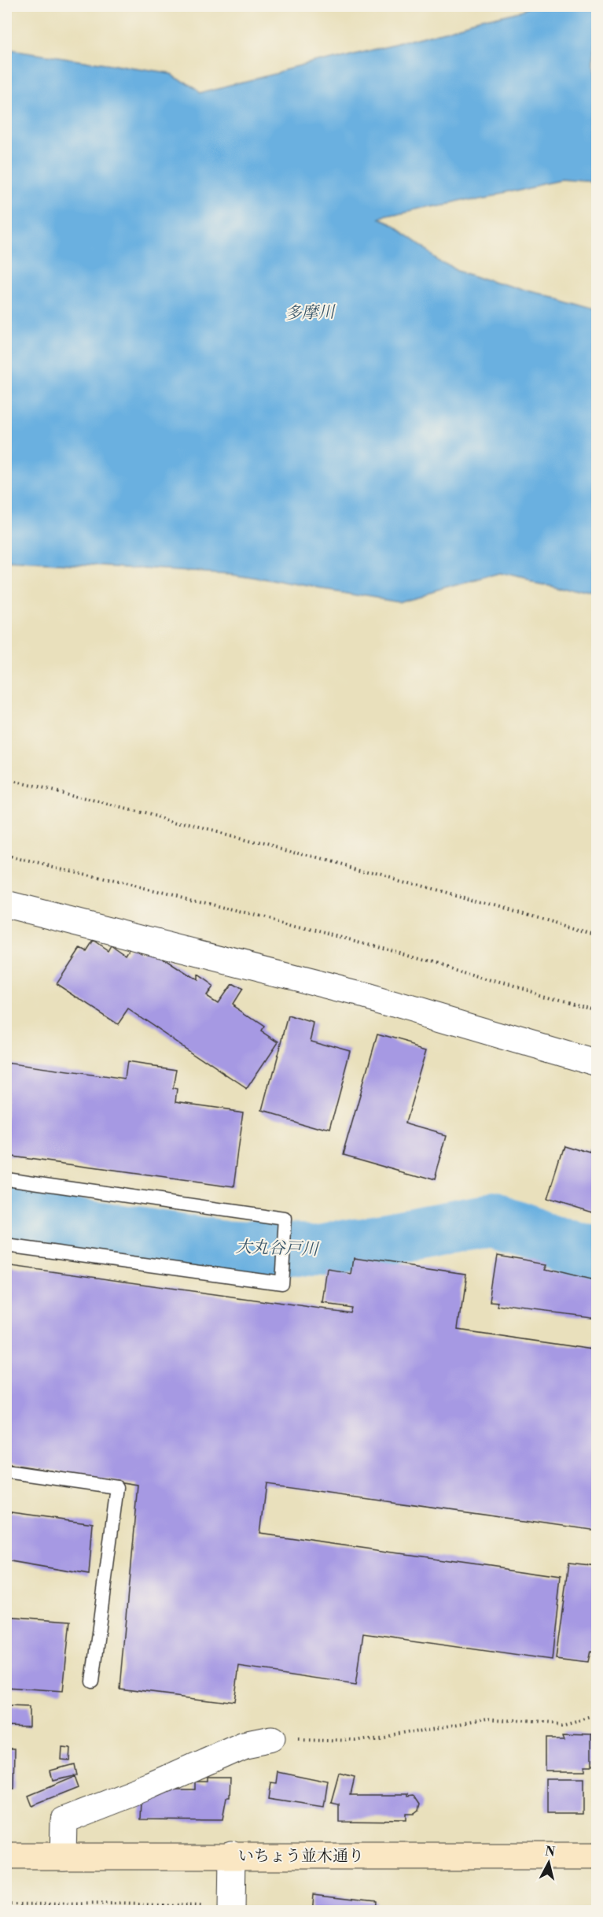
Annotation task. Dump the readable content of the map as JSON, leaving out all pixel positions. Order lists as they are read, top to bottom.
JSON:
{
  "streets": {
    "street": ["いちょう並木通り"]
  },
  "water": ["多摩川", "大丸谷戸川"],
  "north": "top"
}
